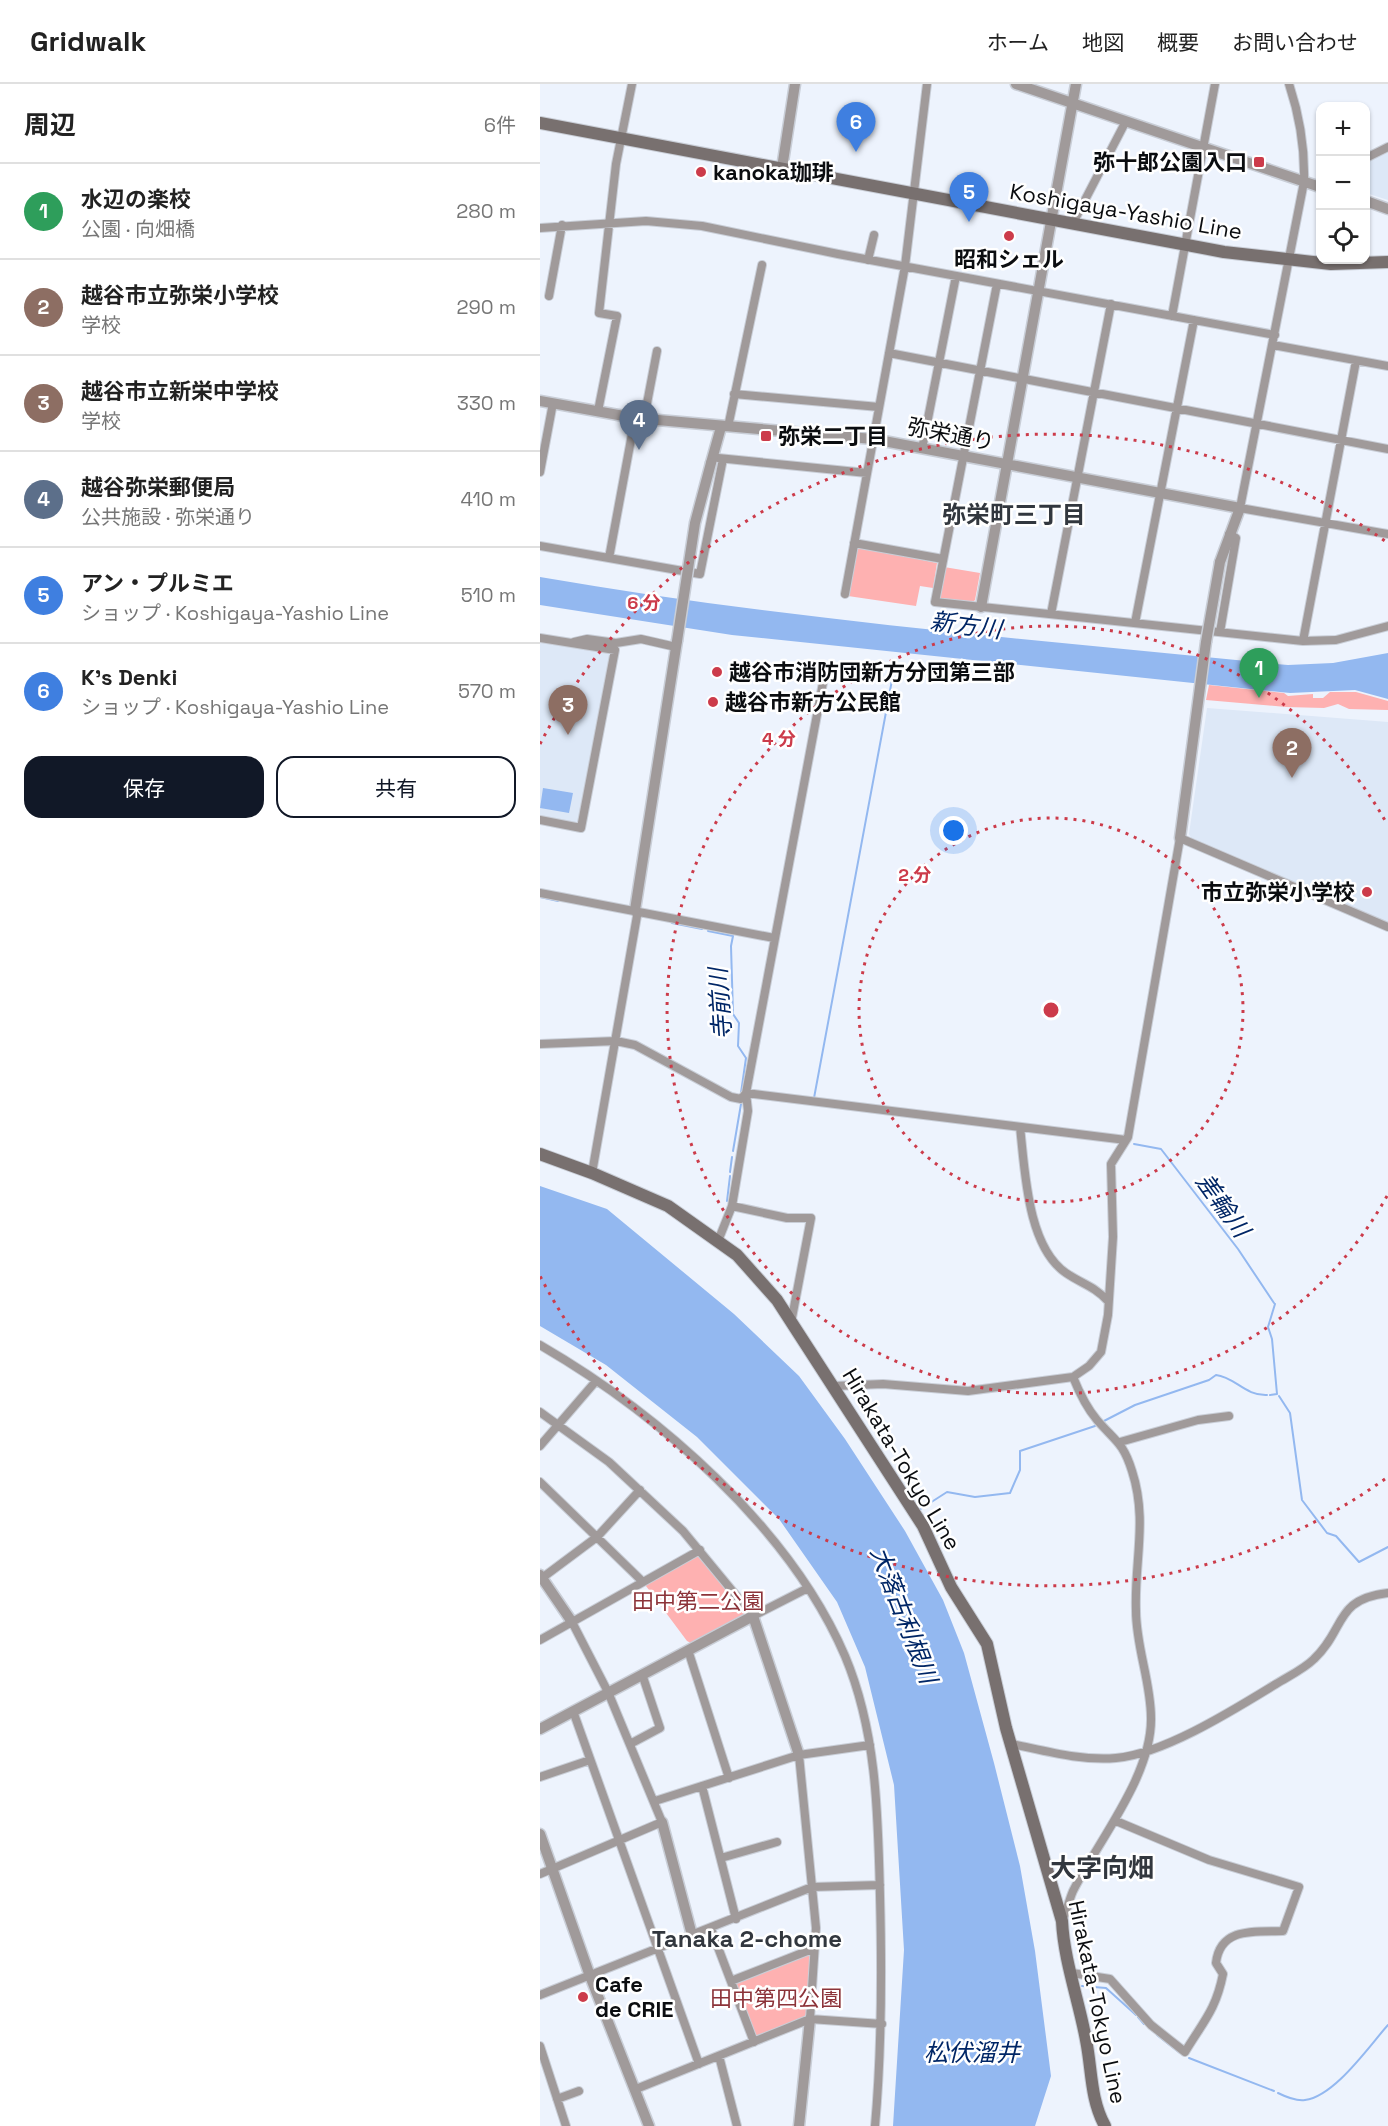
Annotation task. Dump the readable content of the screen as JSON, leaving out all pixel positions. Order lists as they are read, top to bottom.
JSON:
{
  "streets": {
    "main road": ["Koshigaya-Yashio Line", "Hirakata-Tokyo Line"],
    "street": ["弥栄通り"]
  },
  "crossings": [
    ["Koshigaya-Yashio Line", "弥栄通り"]
  ],
  "districts": ["弥栄町三丁目", "大字向畑", "Tanaka 2-chome"],
  "water": [
    "新方川",
    "寺前川",
    "差輪川",
    "大落古利根川",
    "松伏溜井"
  ],
  "parks": ["田中第二公園", "田中第四公園"],
  "places": {
    "transit": ["弥十郎公園入口", "弥栄二丁目"],
    "other": [
      "kanoka珈琲",
      "昭和シェル",
      "越谷市消防団新方分団第三部",
      "越谷市新方公民館",
      "市立弥栄小学校",
      "Cafe de CRIE"
    ]
  },
  "page": {
    "header": "Gridwalk",
    "nav": [
      "ホーム",
      "地図",
      "概要",
      "お問い合わせ"
    ],
    "heading": ["周辺", "6件"],
    "map_buttons": ["+", "−"],
    "pins": [
      "6",
      "5",
      "4",
      "1",
      "3",
      "2"
    ],
    "list": [
      {
        "mark": "1",
        "name": "水辺の楽校",
        "note": "公園 · 向畑橋",
        "value": "280 m"
      },
      {
        "mark": "2",
        "name": "越谷市立弥栄小学校",
        "note": "学校",
        "value": "290 m"
      },
      {
        "mark": "3",
        "name": "越谷市立新栄中学校",
        "note": "学校",
        "value": "330 m"
      },
      {
        "mark": "4",
        "name": "越谷弥栄郵便局",
        "note": "公共施設 · 弥栄通り",
        "value": "410 m"
      },
      {
        "mark": "5",
        "name": "アン・プルミエ",
        "note": "ショップ · Koshigaya-Yashio Line",
        "value": "510 m"
      },
      {
        "mark": "6",
        "name": "K's Denki",
        "note": "ショップ · Koshigaya-Yashio Line",
        "value": "570 m"
      }
    ],
    "buttons": ["保存", "共有"]
  },
  "rings": ["6 分", "4 分", "2 分"]
}
